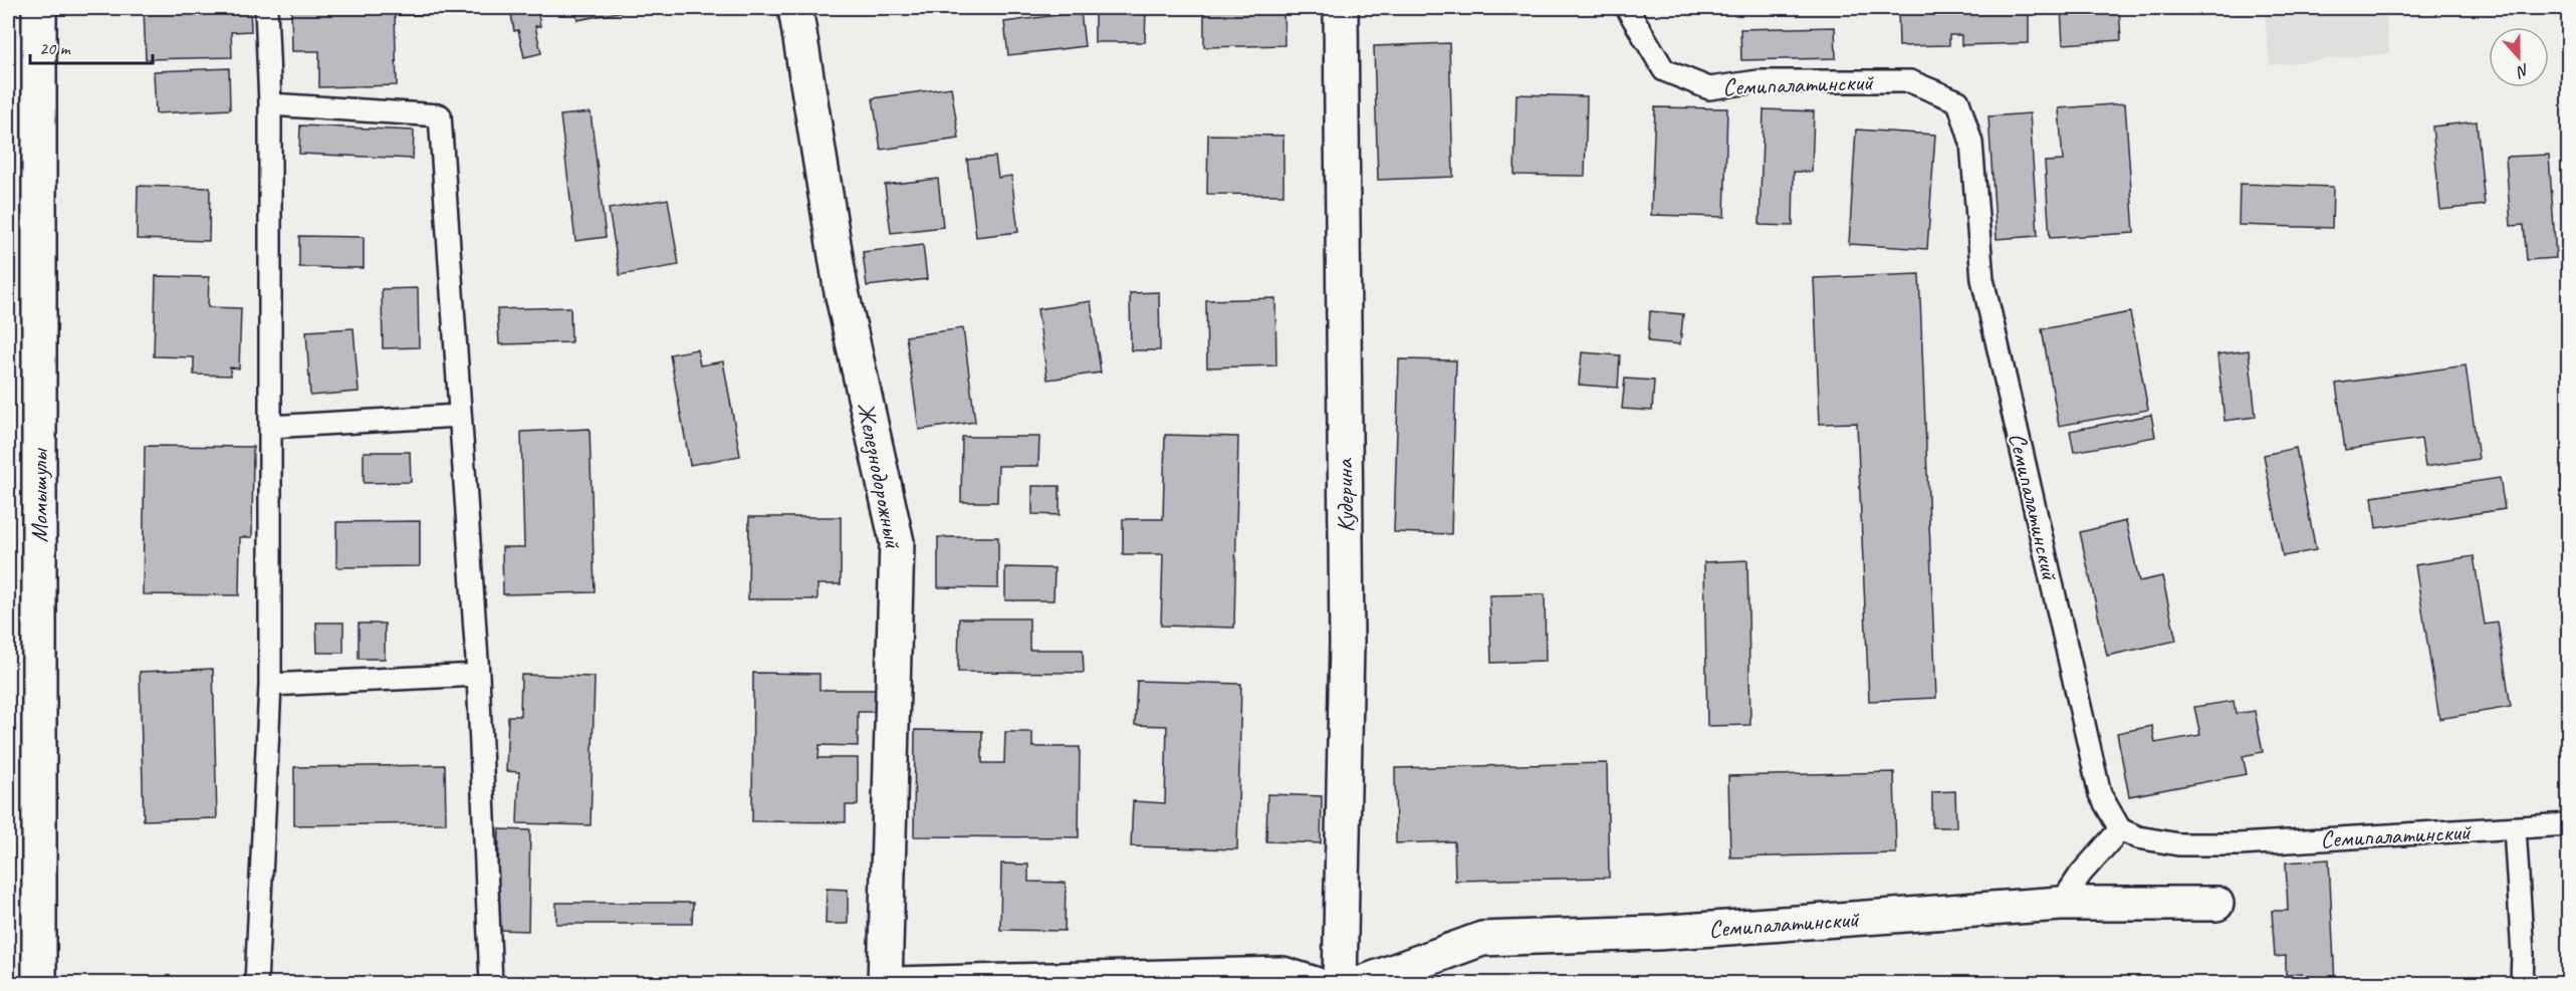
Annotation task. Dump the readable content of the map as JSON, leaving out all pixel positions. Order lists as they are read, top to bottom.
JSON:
{
  "streets": {
    "street": [
      "Семипалатинский",
      "Железнодорожный",
      "Момышулы",
      "Кудерина"
    ]
  },
  "scale_bar": "20 m",
  "north": "bottom"
}
